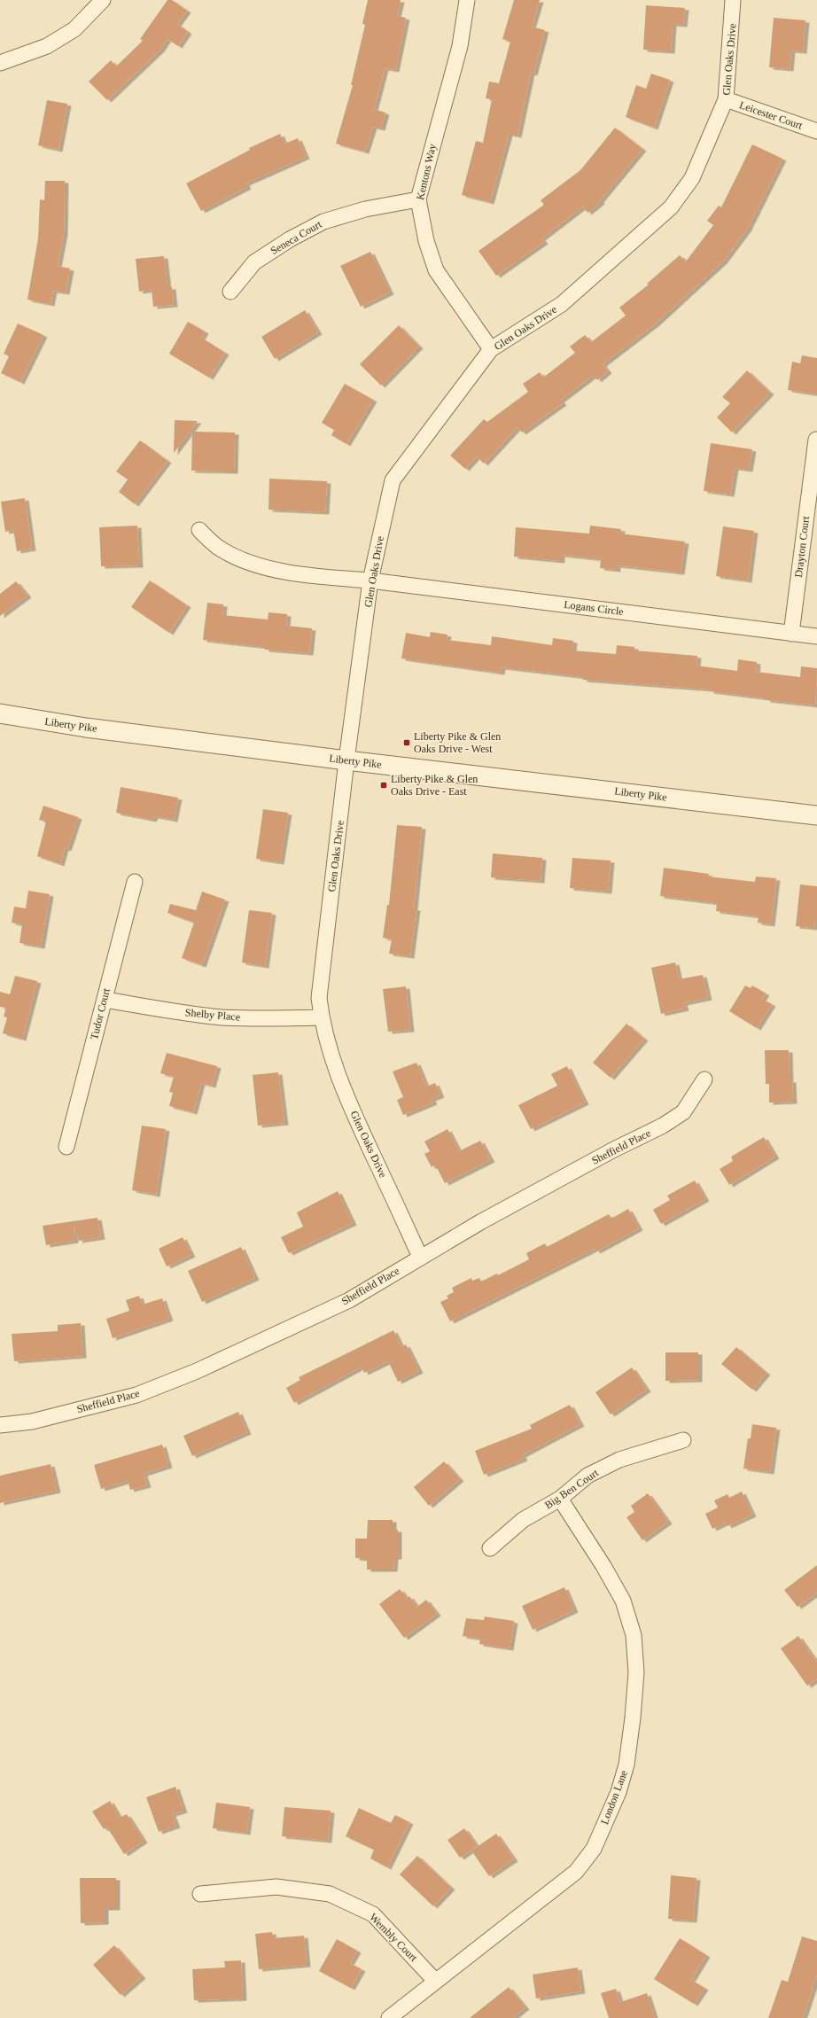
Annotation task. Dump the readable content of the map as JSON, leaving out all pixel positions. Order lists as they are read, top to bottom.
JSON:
{
  "streets": {
    "street": [
      "Glen Oaks Drive",
      "Leicester Court",
      "Kentons Way",
      "Seneca Court",
      "Drayton Court",
      "Logans Circle",
      "Liberty Pike",
      "Tudor Court",
      "Shelby Place",
      "Sheffield Place",
      "Big Ben Court",
      "London Lane",
      "Wembly Court"
    ]
  },
  "crossings": [
    ["Glen Oaks Drive", "Leicester Court"],
    ["Glen Oaks Drive", "Kentons Way"],
    ["Glen Oaks Drive", "Logans Circle"],
    ["Glen Oaks Drive", "Liberty Pike"],
    ["Glen Oaks Drive", "Shelby Place"],
    ["Glen Oaks Drive", "Sheffield Place"],
    ["Kentons Way", "Seneca Court"],
    ["Drayton Court", "Logans Circle"],
    ["Tudor Court", "Shelby Place"],
    ["Big Ben Court", "London Lane"],
    ["London Lane", "Wembly Court"]
  ],
  "places": {
    "transit": ["Liberty Pike & Glen Oaks Drive - West", "Liberty Pike & Glen Oaks Drive - East"]
  }
}
